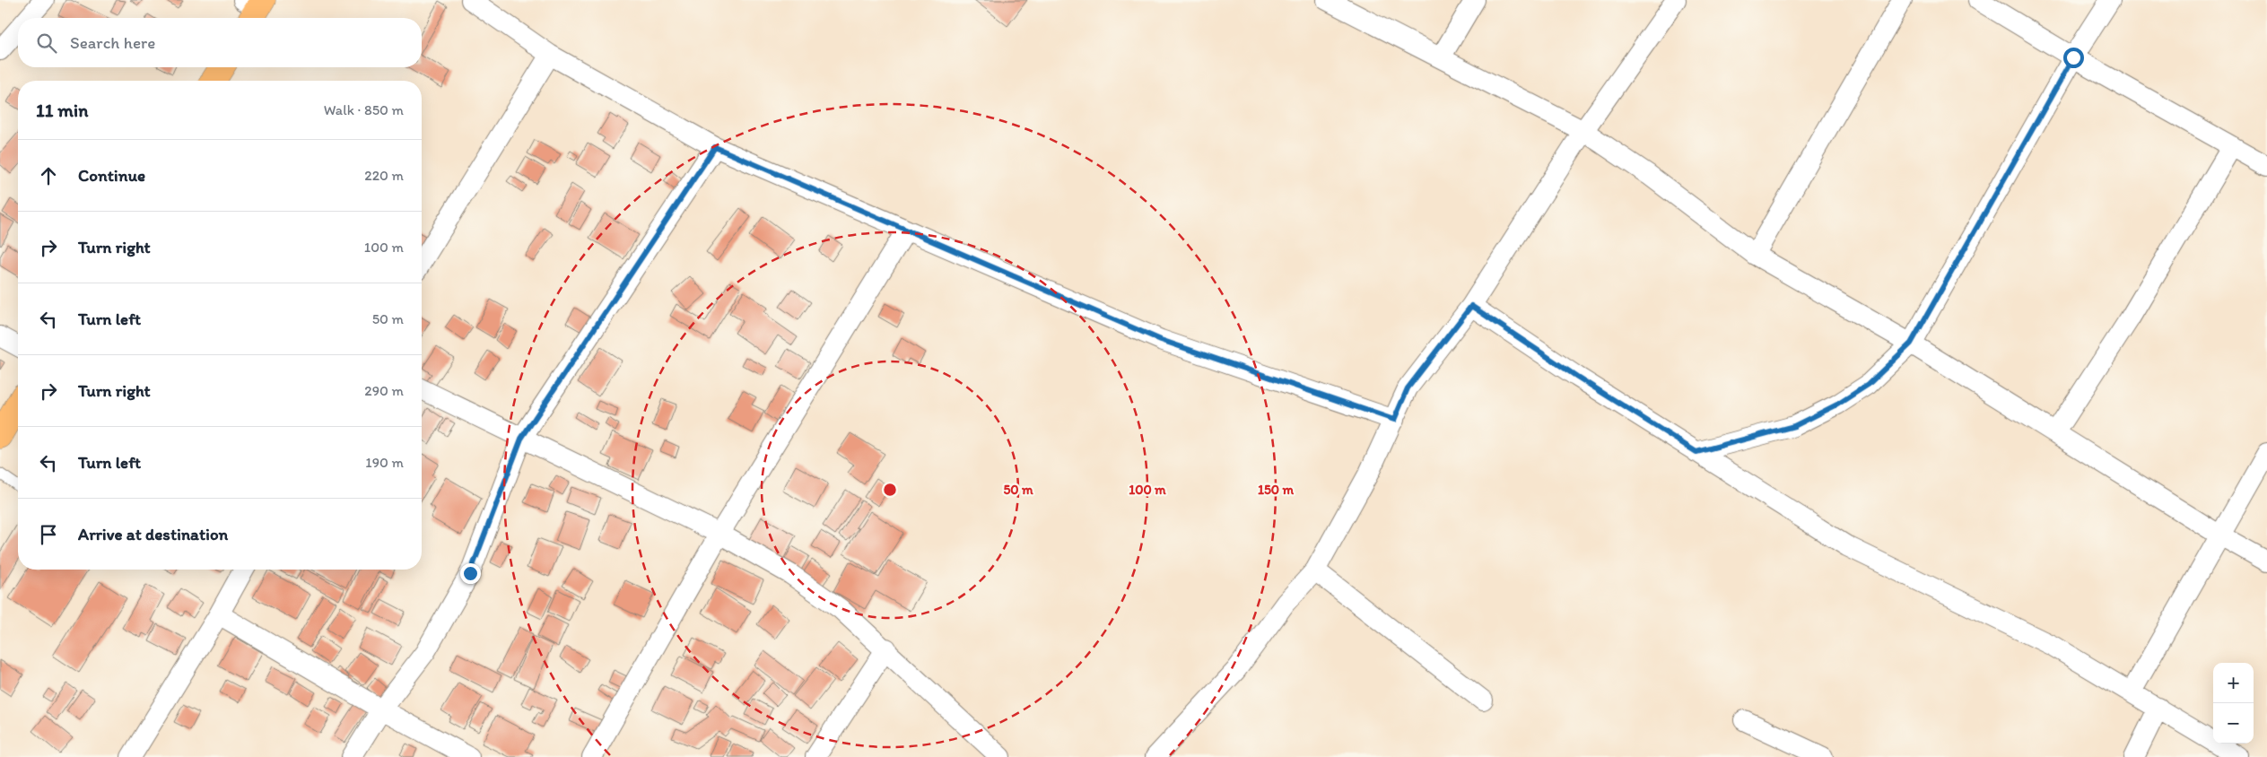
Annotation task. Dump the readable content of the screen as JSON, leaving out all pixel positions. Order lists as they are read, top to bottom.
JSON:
{
  "page": {
    "search": "Search here",
    "heading": ["11 min", "Walk · 850 m"],
    "list": [
      ["Continue", "220 m"],
      ["Turn right", "100 m"],
      ["Turn left", "50 m"],
      ["Turn right", "290 m"],
      ["Turn left", "190 m"],
      "Arrive at destination"
    ],
    "map_buttons": ["+", "−"]
  },
  "rings": ["50 m", "100 m", "150 m"]
}
